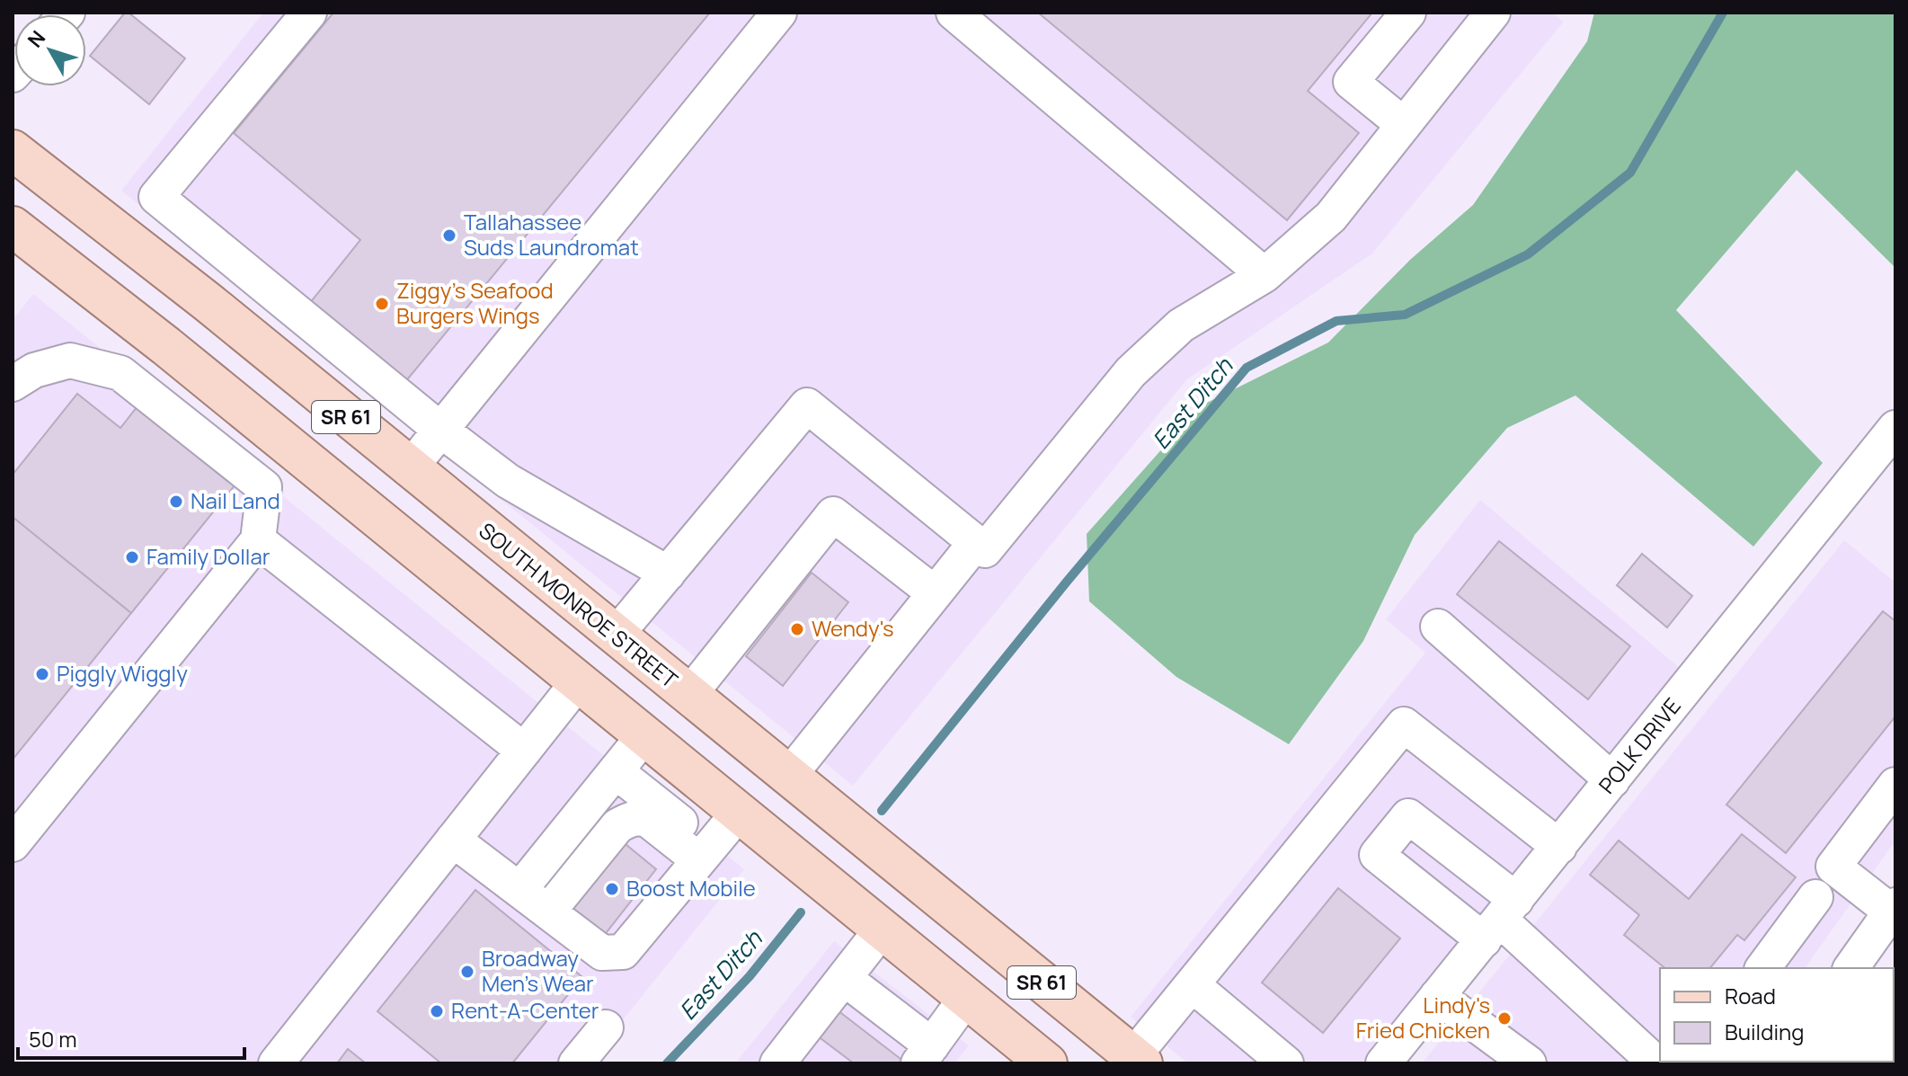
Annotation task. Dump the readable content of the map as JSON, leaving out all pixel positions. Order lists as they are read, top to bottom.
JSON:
{
  "streets": {
    "main road": ["SR 61", "SOUTH MONROE STREET"],
    "street": ["POLK DRIVE"]
  },
  "water": ["East Ditch"],
  "places": [
    "Tallahassee Suds Laundromat",
    "Ziggy's Seafood Burgers Wings",
    "Nail Land",
    "Family Dollar",
    "Wendy's",
    "Piggly Wiggly",
    "Boost Mobile",
    "Broadway Men's Wear",
    "Rent-A-Center",
    "Lindy's Fried Chicken"
  ],
  "legend": ["Road", "Building"],
  "scale_bar": "50 m",
  "north": "top left"
}
